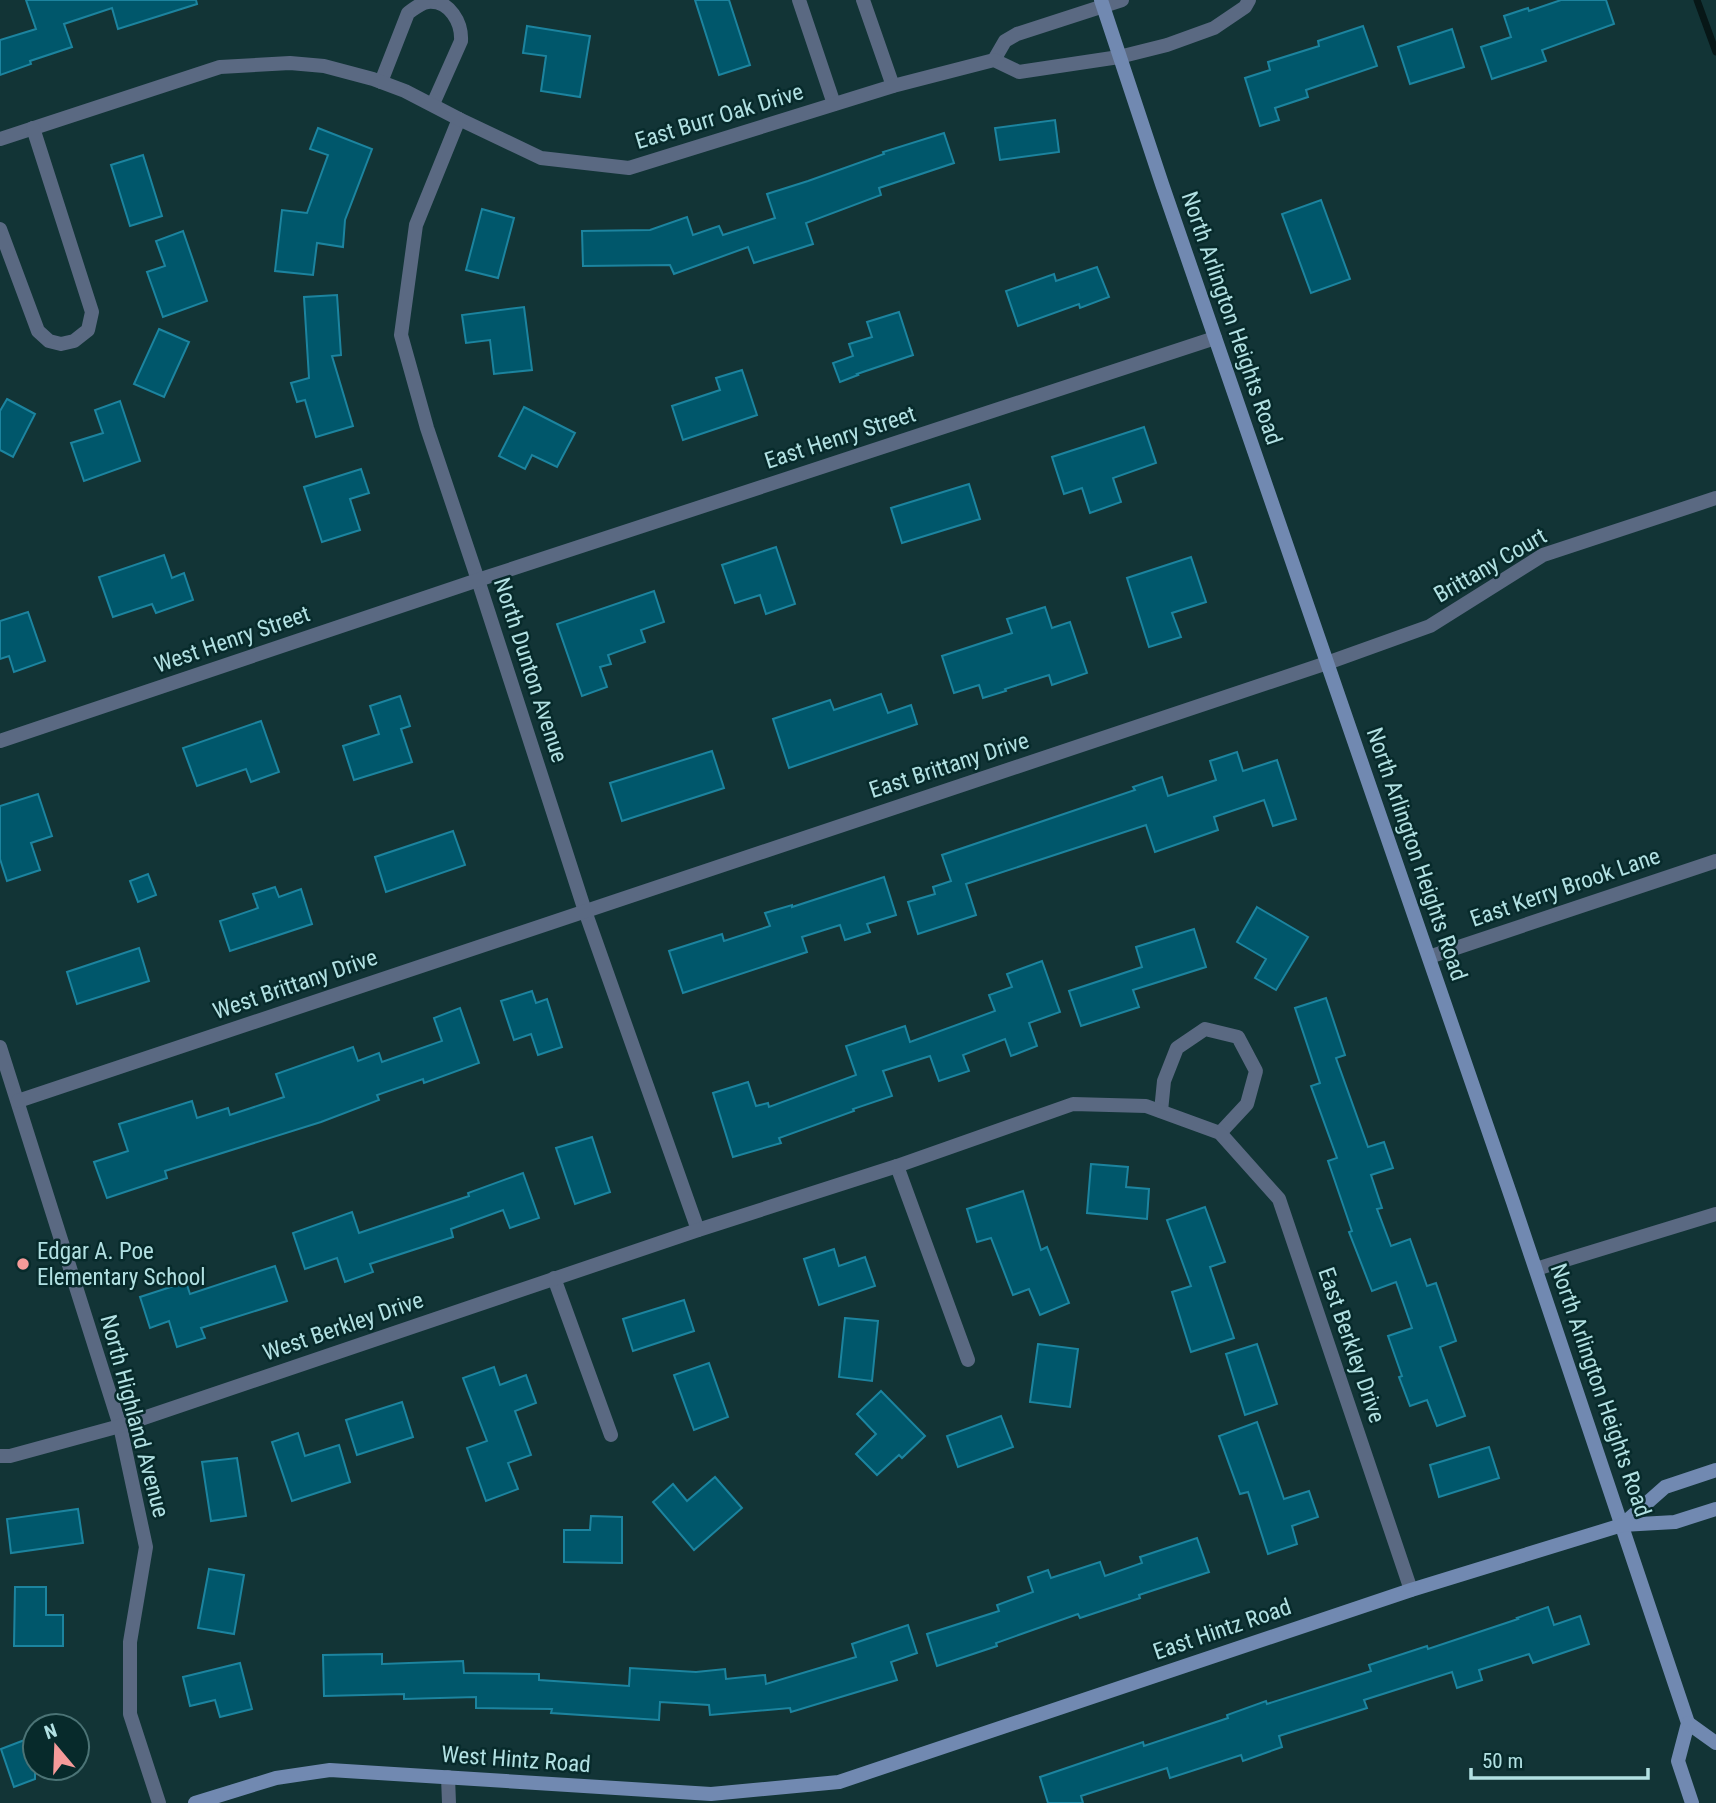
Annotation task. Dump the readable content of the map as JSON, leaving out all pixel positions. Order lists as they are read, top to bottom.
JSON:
{
  "streets": {
    "main road": ["North Arlington Heights Road", "East Hintz Road", "West Hintz Road"],
    "street": [
      "East Burr Oak Drive",
      "East Henry Street",
      "Brittany Court",
      "West Henry Street",
      "North Dunton Avenue",
      "East Brittany Drive",
      "East Kerry Brook Lane",
      "West Brittany Drive",
      "West Berkley Drive",
      "East Berkley Drive",
      "North Highland Avenue"
    ]
  },
  "crossings": [
    ["East Burr Oak Drive", "North Dunton Avenue"],
    ["North Arlington Heights Road", "East Henry Street"],
    ["North Arlington Heights Road", "Brittany Court"],
    ["North Arlington Heights Road", "East Brittany Drive"],
    ["North Arlington Heights Road", "East Kerry Brook Lane"],
    ["North Arlington Heights Road", "East Hintz Road"],
    ["East Henry Street", "West Henry Street"],
    ["East Henry Street", "North Dunton Avenue"],
    ["Brittany Court", "East Brittany Drive"],
    ["West Henry Street", "North Dunton Avenue"],
    ["North Dunton Avenue", "East Brittany Drive"],
    ["North Dunton Avenue", "West Brittany Drive"],
    ["North Dunton Avenue", "West Berkley Drive"],
    ["North Dunton Avenue", "East Berkley Drive"],
    ["East Brittany Drive", "West Brittany Drive"],
    ["West Brittany Drive", "North Highland Avenue"],
    ["West Berkley Drive", "East Berkley Drive"],
    ["West Berkley Drive", "North Highland Avenue"],
    ["East Berkley Drive", "East Hintz Road"],
    ["East Hintz Road", "West Hintz Road"]
  ],
  "places": ["Edgar A. Poe Elementary School"],
  "scale_bar": "50 m",
  "north": "top"
}
